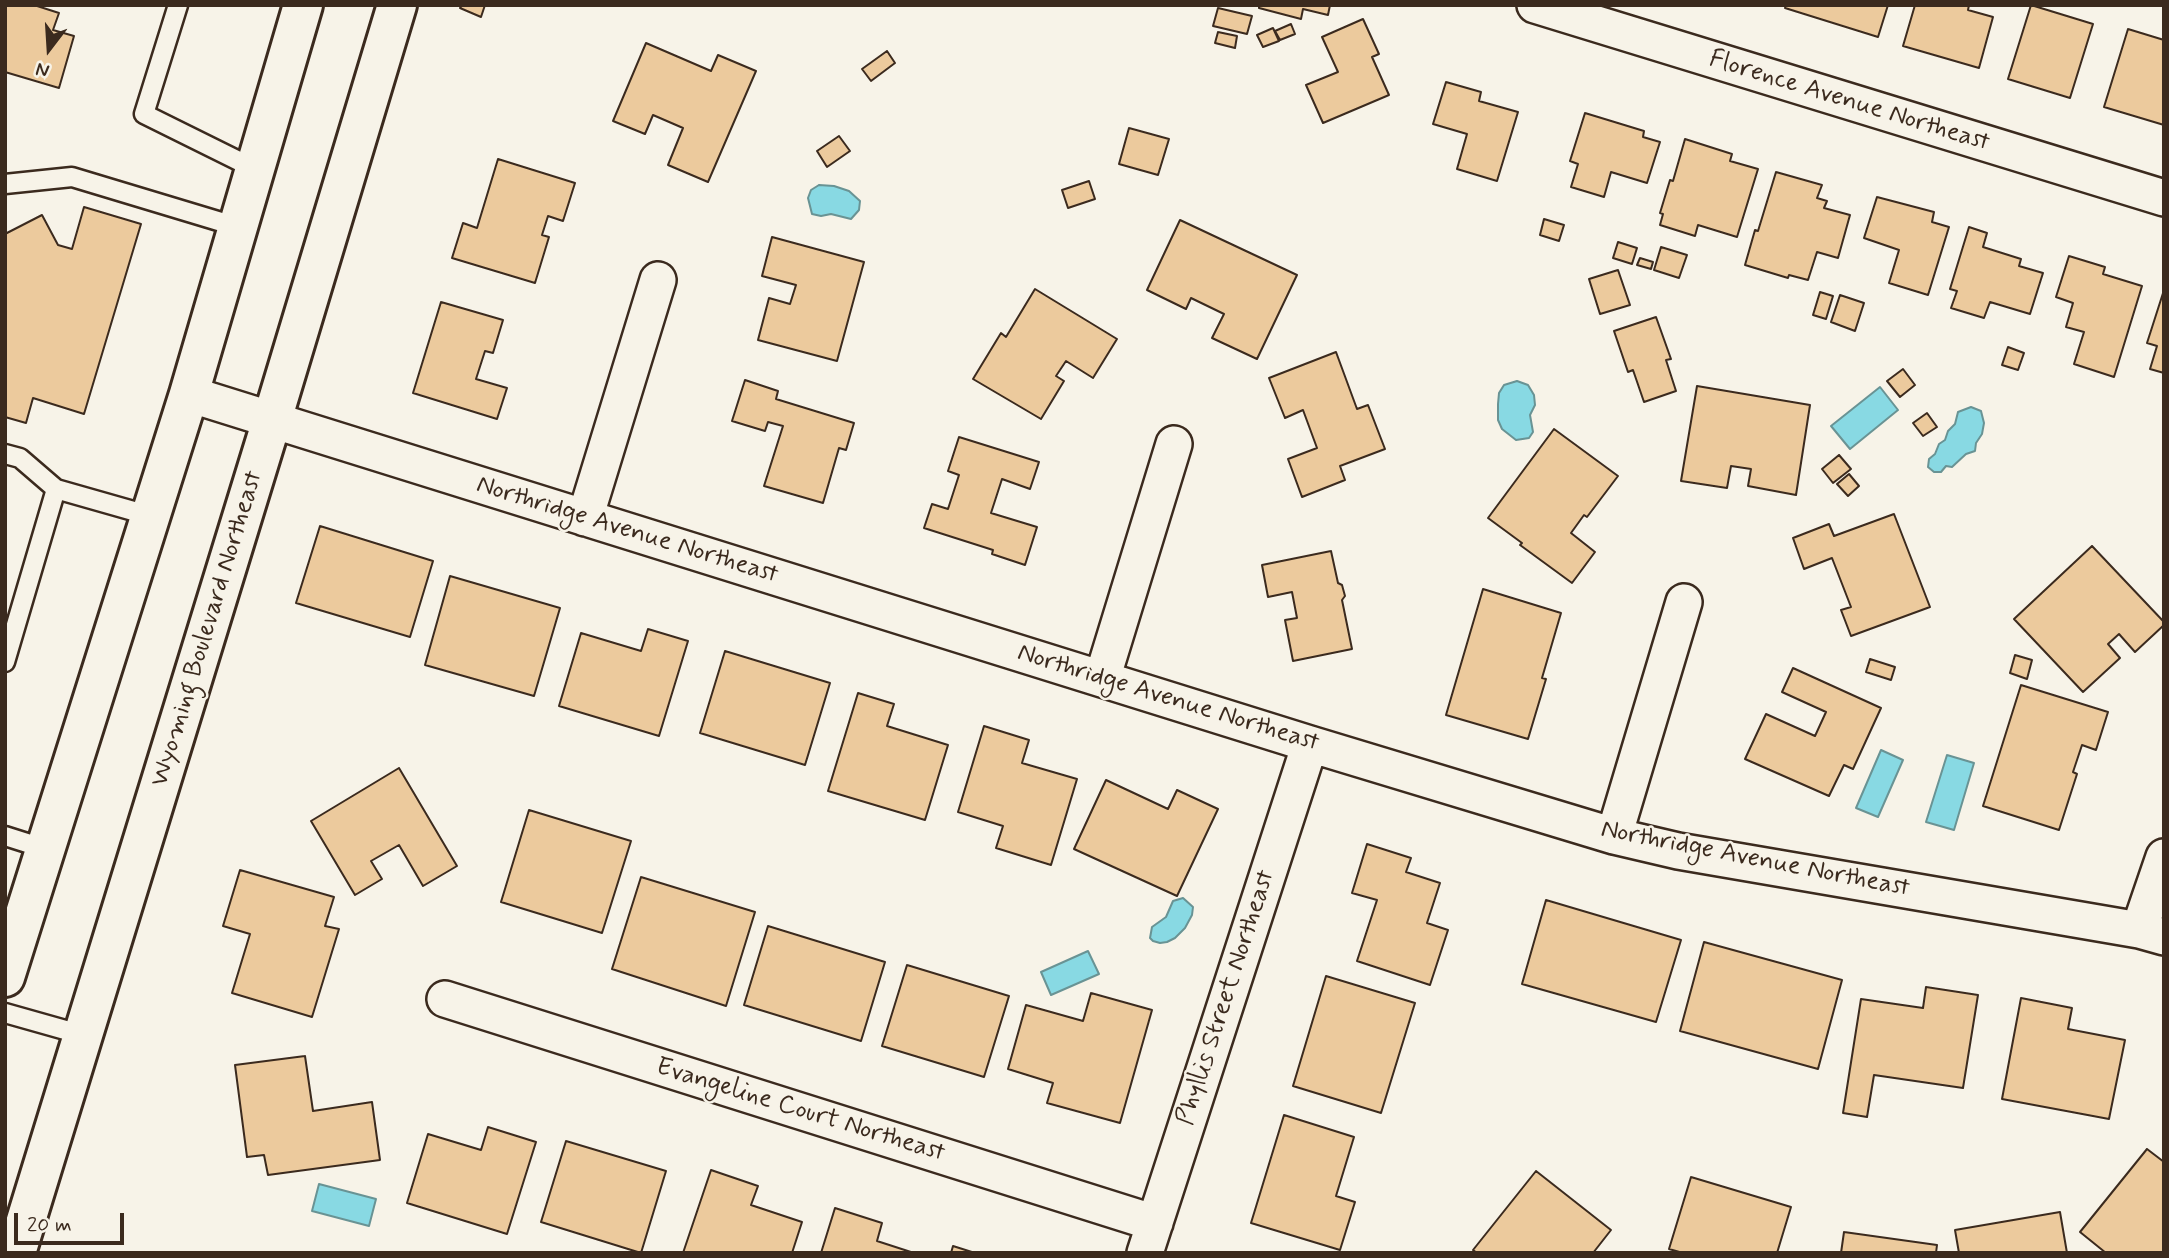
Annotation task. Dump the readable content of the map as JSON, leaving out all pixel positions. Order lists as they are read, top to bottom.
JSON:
{
  "streets": {
    "main road": ["Wyoming Boulevard Northeast"],
    "street": [
      "Florence Avenue Northeast",
      "Northridge Avenue Northeast",
      "Phyllis Street Northeast",
      "Evangeline Court Northeast"
    ]
  },
  "crossings": [
    ["Northridge Avenue Northeast", "Wyoming Boulevard Northeast"],
    ["Northridge Avenue Northeast", "Phyllis Street Northeast"],
    ["Phyllis Street Northeast", "Evangeline Court Northeast"]
  ],
  "scale_bar": "20 m",
  "north": "bottom"
}
